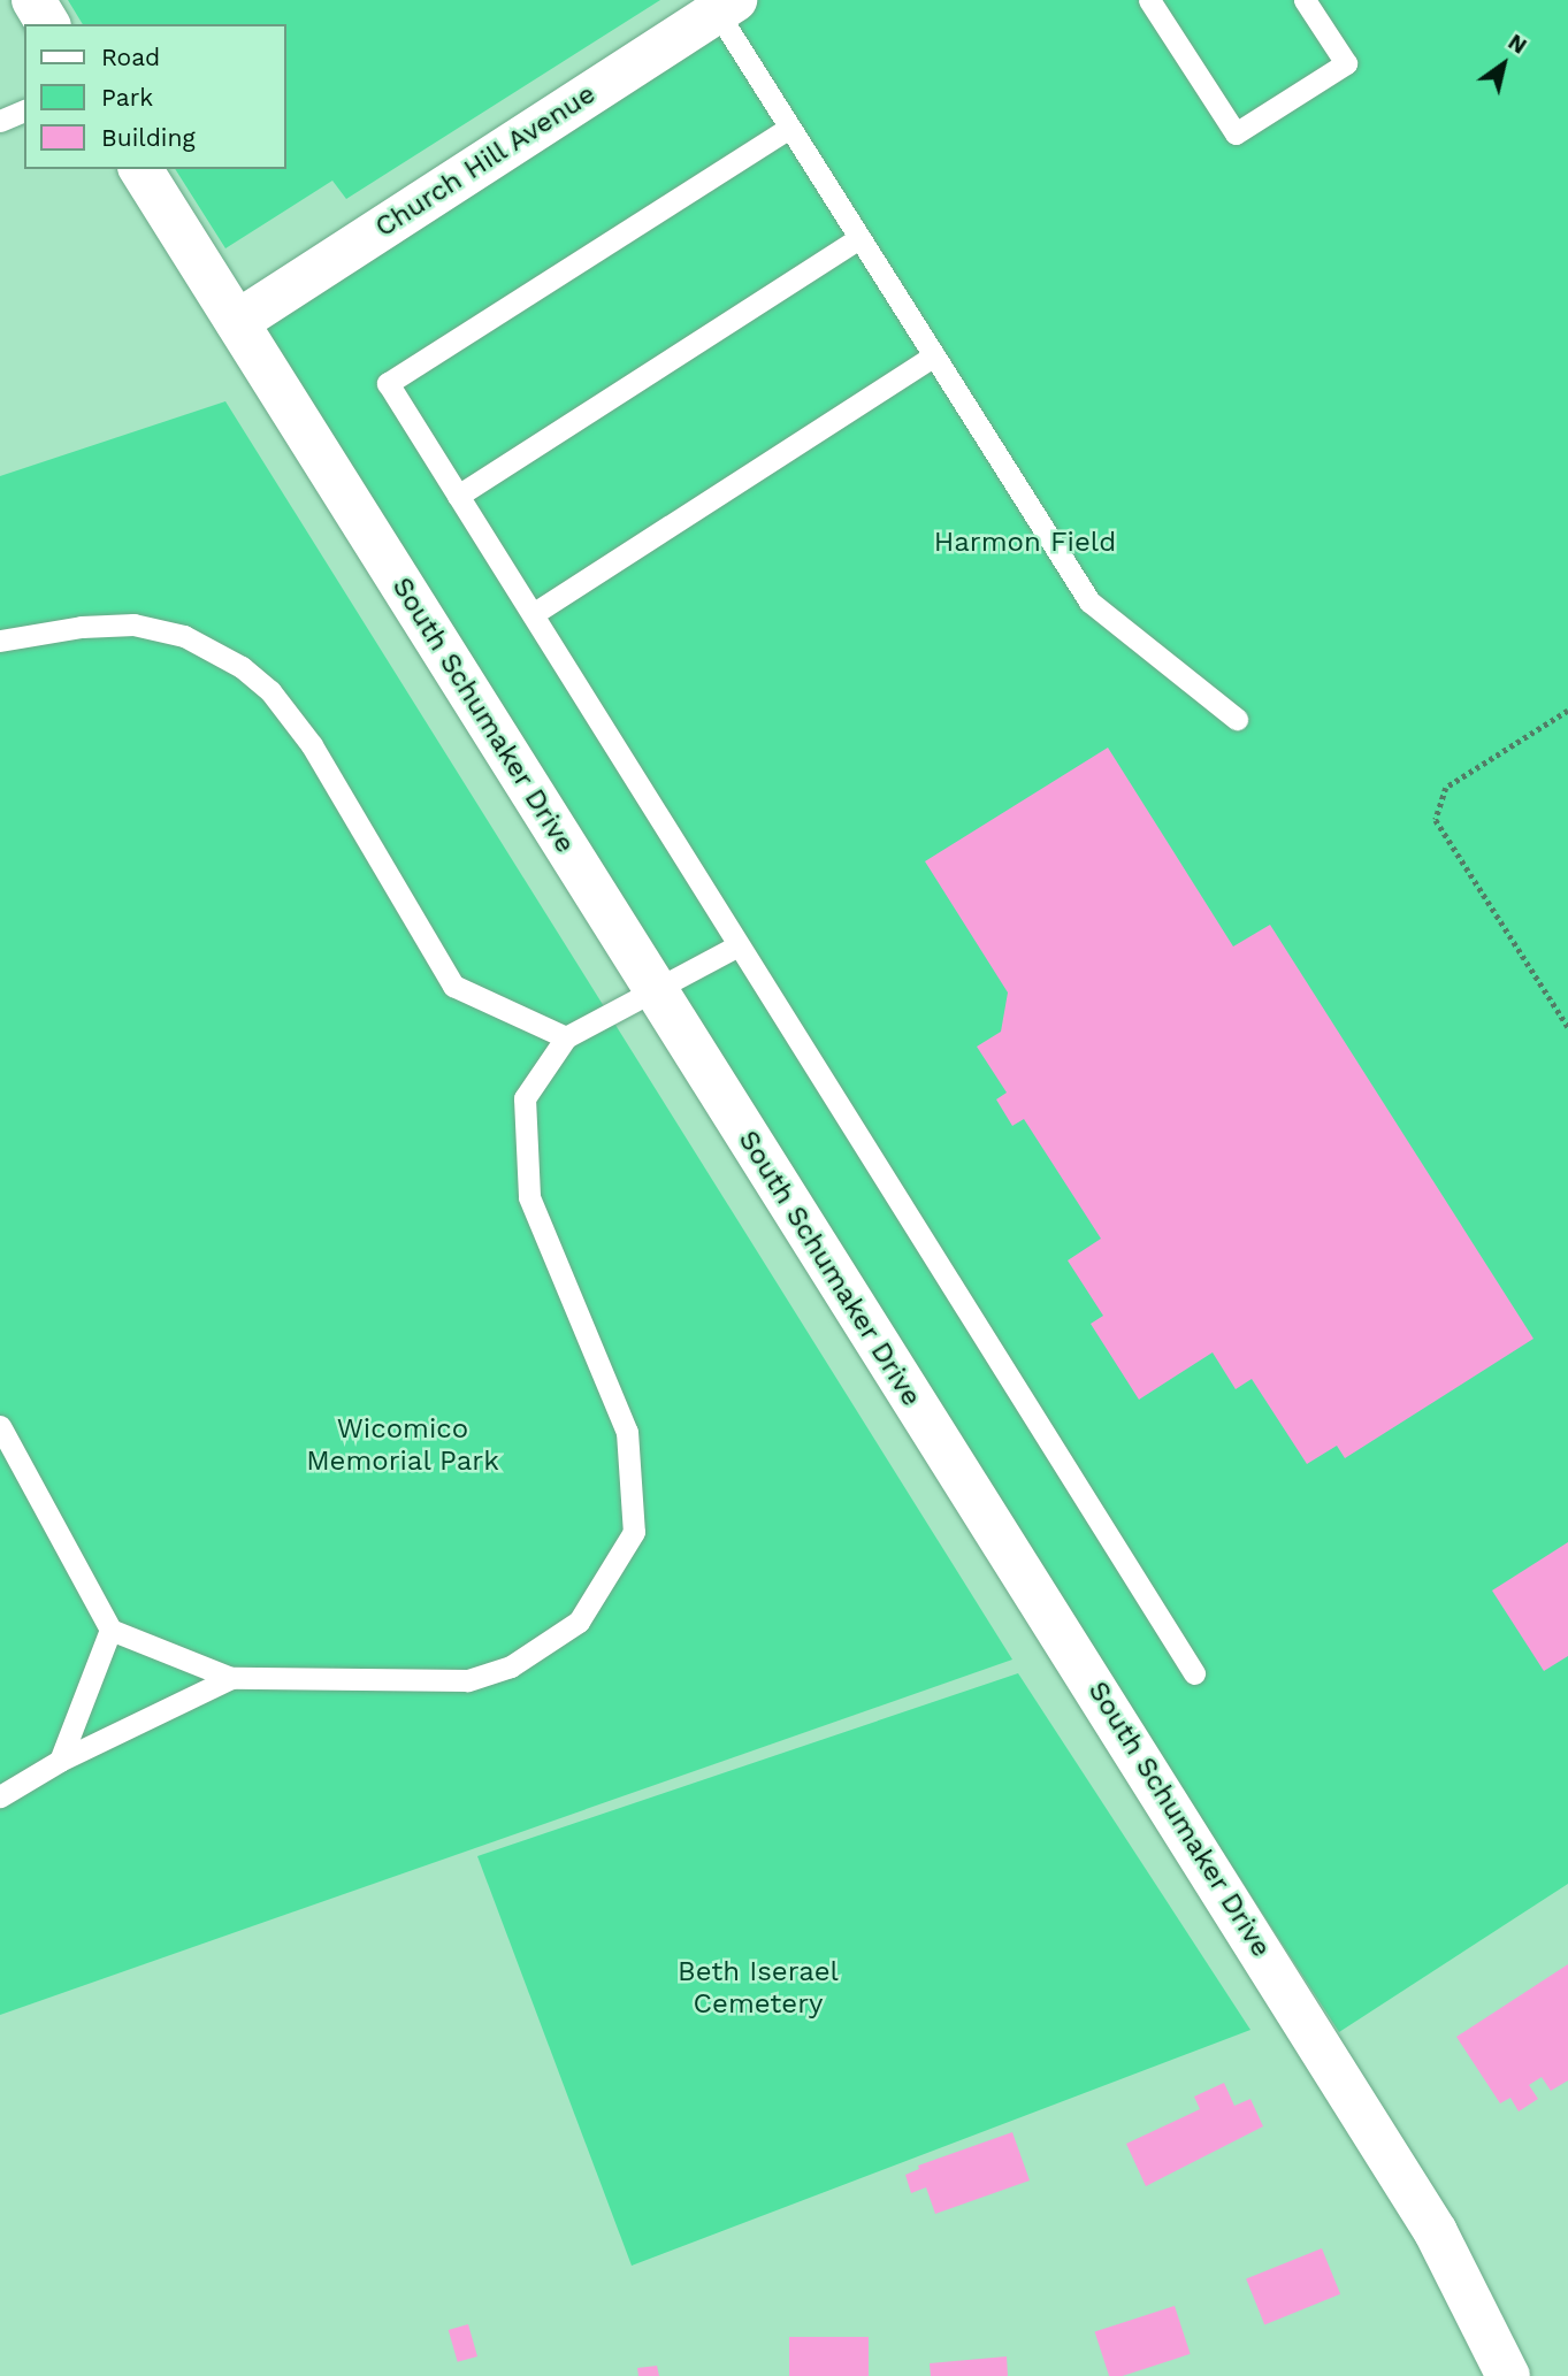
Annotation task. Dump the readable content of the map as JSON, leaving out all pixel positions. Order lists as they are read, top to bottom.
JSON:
{
  "streets": {
    "street": ["Church Hill Avenue", "South Schumaker Drive"]
  },
  "crossings": [
    ["Church Hill Avenue", "South Schumaker Drive"]
  ],
  "parks": ["Harmon Field", "Wicomico Memorial Park", "Beth Iserael Cemetery"],
  "legend": ["Road", "Park", "Building"],
  "north": "top right"
}
